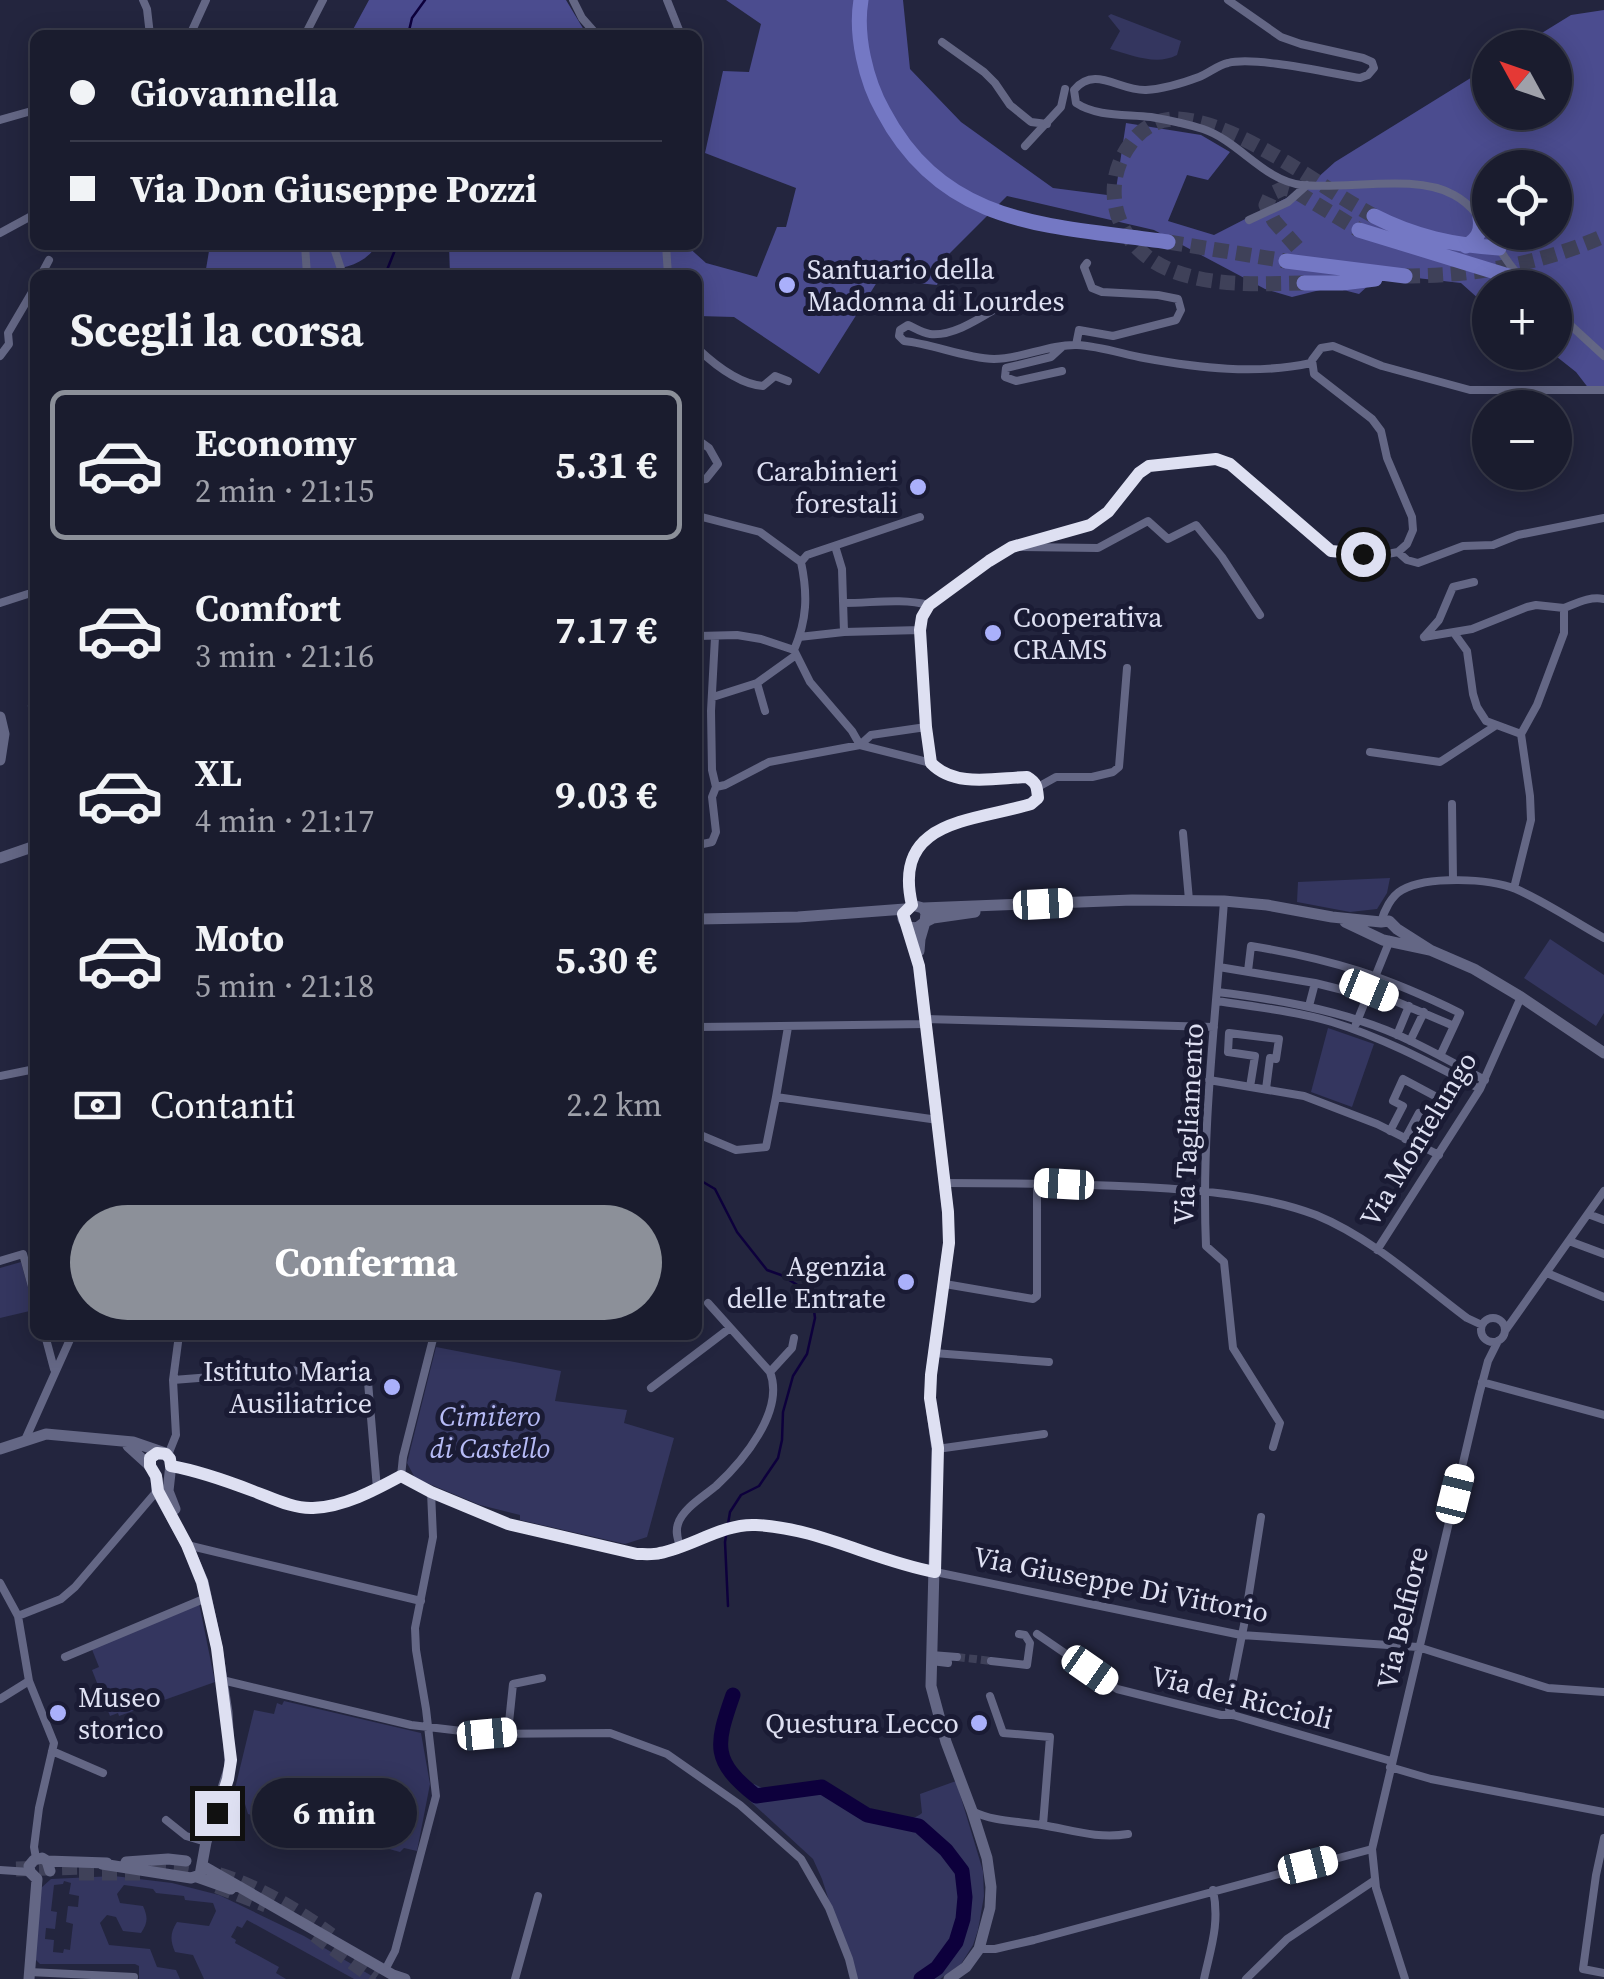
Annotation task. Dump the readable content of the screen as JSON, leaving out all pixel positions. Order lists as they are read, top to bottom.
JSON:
{
  "streets": {
    "street": [
      "Via Tagliamento",
      "Via Montelungo",
      "Via Giuseppe Di Vittorio",
      "Via Belfiore",
      "Via dei Riccioli"
    ]
  },
  "crossings": [
    ["Via Giuseppe Di Vittorio", "Via Belfiore"],
    ["Via Belfiore", "Via dei Riccioli"]
  ],
  "parks": ["Cimitero di Castello"],
  "places": [
    "Santuario della Madonna di Lourdes",
    "Carabinieri forestali",
    "Cooperativa CRAMS",
    "Agenzia delle Entrate",
    "Istituto Maria Ausiliatrice",
    "Museo storico",
    "Questura Lecco"
  ],
  "north": "top left",
  "page": {
    "map_buttons": ["+", "−"],
    "banner": ["Giovannella", "Via Don Giuseppe Pozzi"],
    "heading": "Scegli la corsa",
    "list": [
      {
        "name": "Economy",
        "note": "2 min · 21:15",
        "value": "5.31 €"
      },
      {
        "name": "Comfort",
        "note": "3 min · 21:16",
        "value": "7.17 €"
      },
      {
        "name": "XL",
        "note": "4 min · 21:17",
        "value": "9.03 €"
      },
      {
        "name": "Moto",
        "note": "5 min · 21:18",
        "value": "5.30 €"
      }
    ],
    "pay": ["Contanti", "2.2 km"],
    "buttons": "Conferma",
    "bubble": "6 min"
  }
}
